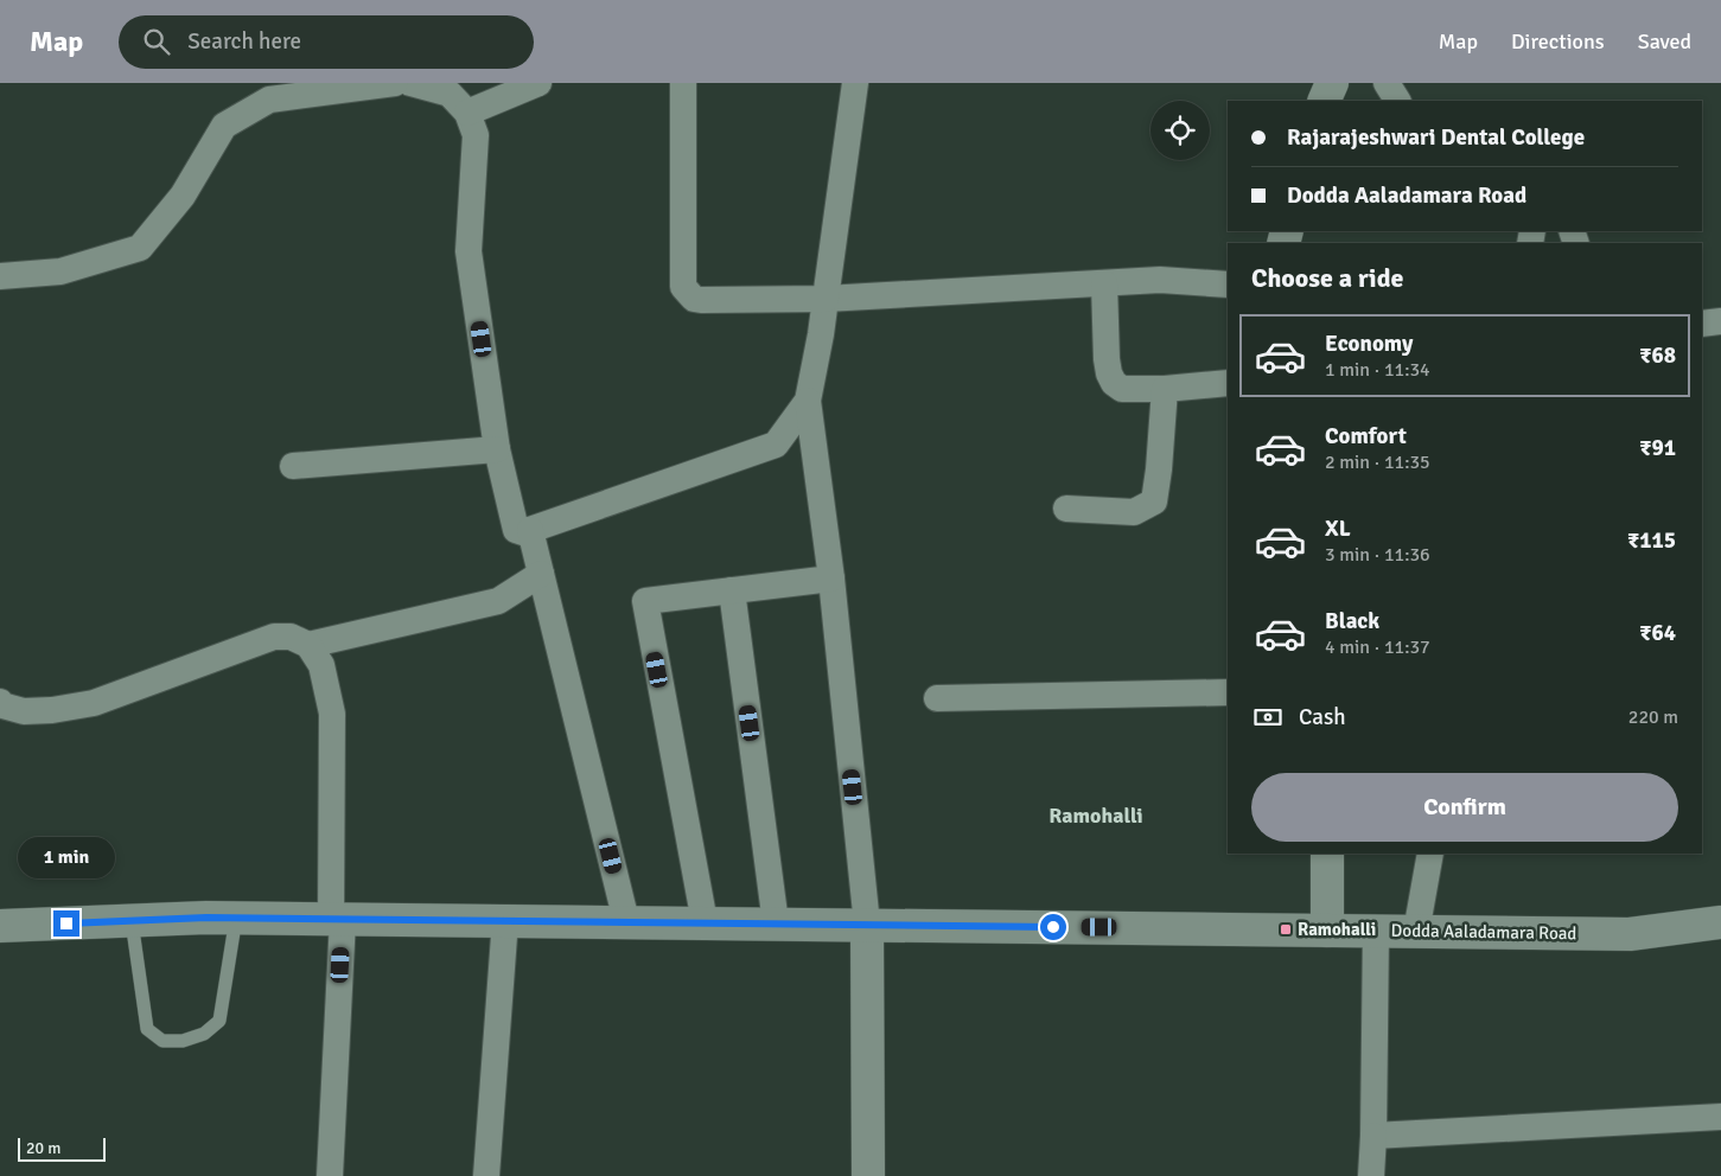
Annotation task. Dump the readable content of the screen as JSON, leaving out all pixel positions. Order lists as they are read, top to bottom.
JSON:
{
  "streets": {
    "main road": ["Dodda Aaladamara Road"]
  },
  "districts": ["Ramohalli"],
  "places": {
    "transit": ["Ramohalli"]
  },
  "scale_bar": "20 m",
  "page": {
    "header": "Map",
    "search": "Search here",
    "nav": ["Map", "Directions", "Saved"],
    "banner": ["Rajarajeshwari Dental College", "Dodda Aaladamara Road"],
    "heading": "Choose a ride",
    "list": [
      {
        "name": "Economy",
        "note": "1 min · 11:34",
        "value": "₹68"
      },
      {
        "name": "Comfort",
        "note": "2 min · 11:35",
        "value": "₹91"
      },
      {
        "name": "XL",
        "note": "3 min · 11:36",
        "value": "₹115"
      },
      {
        "name": "Black",
        "note": "4 min · 11:37",
        "value": "₹64"
      }
    ],
    "pay": ["Cash", "220 m"],
    "buttons": "Confirm",
    "bubble": "1 min",
    "scale": "20 m"
  }
}
